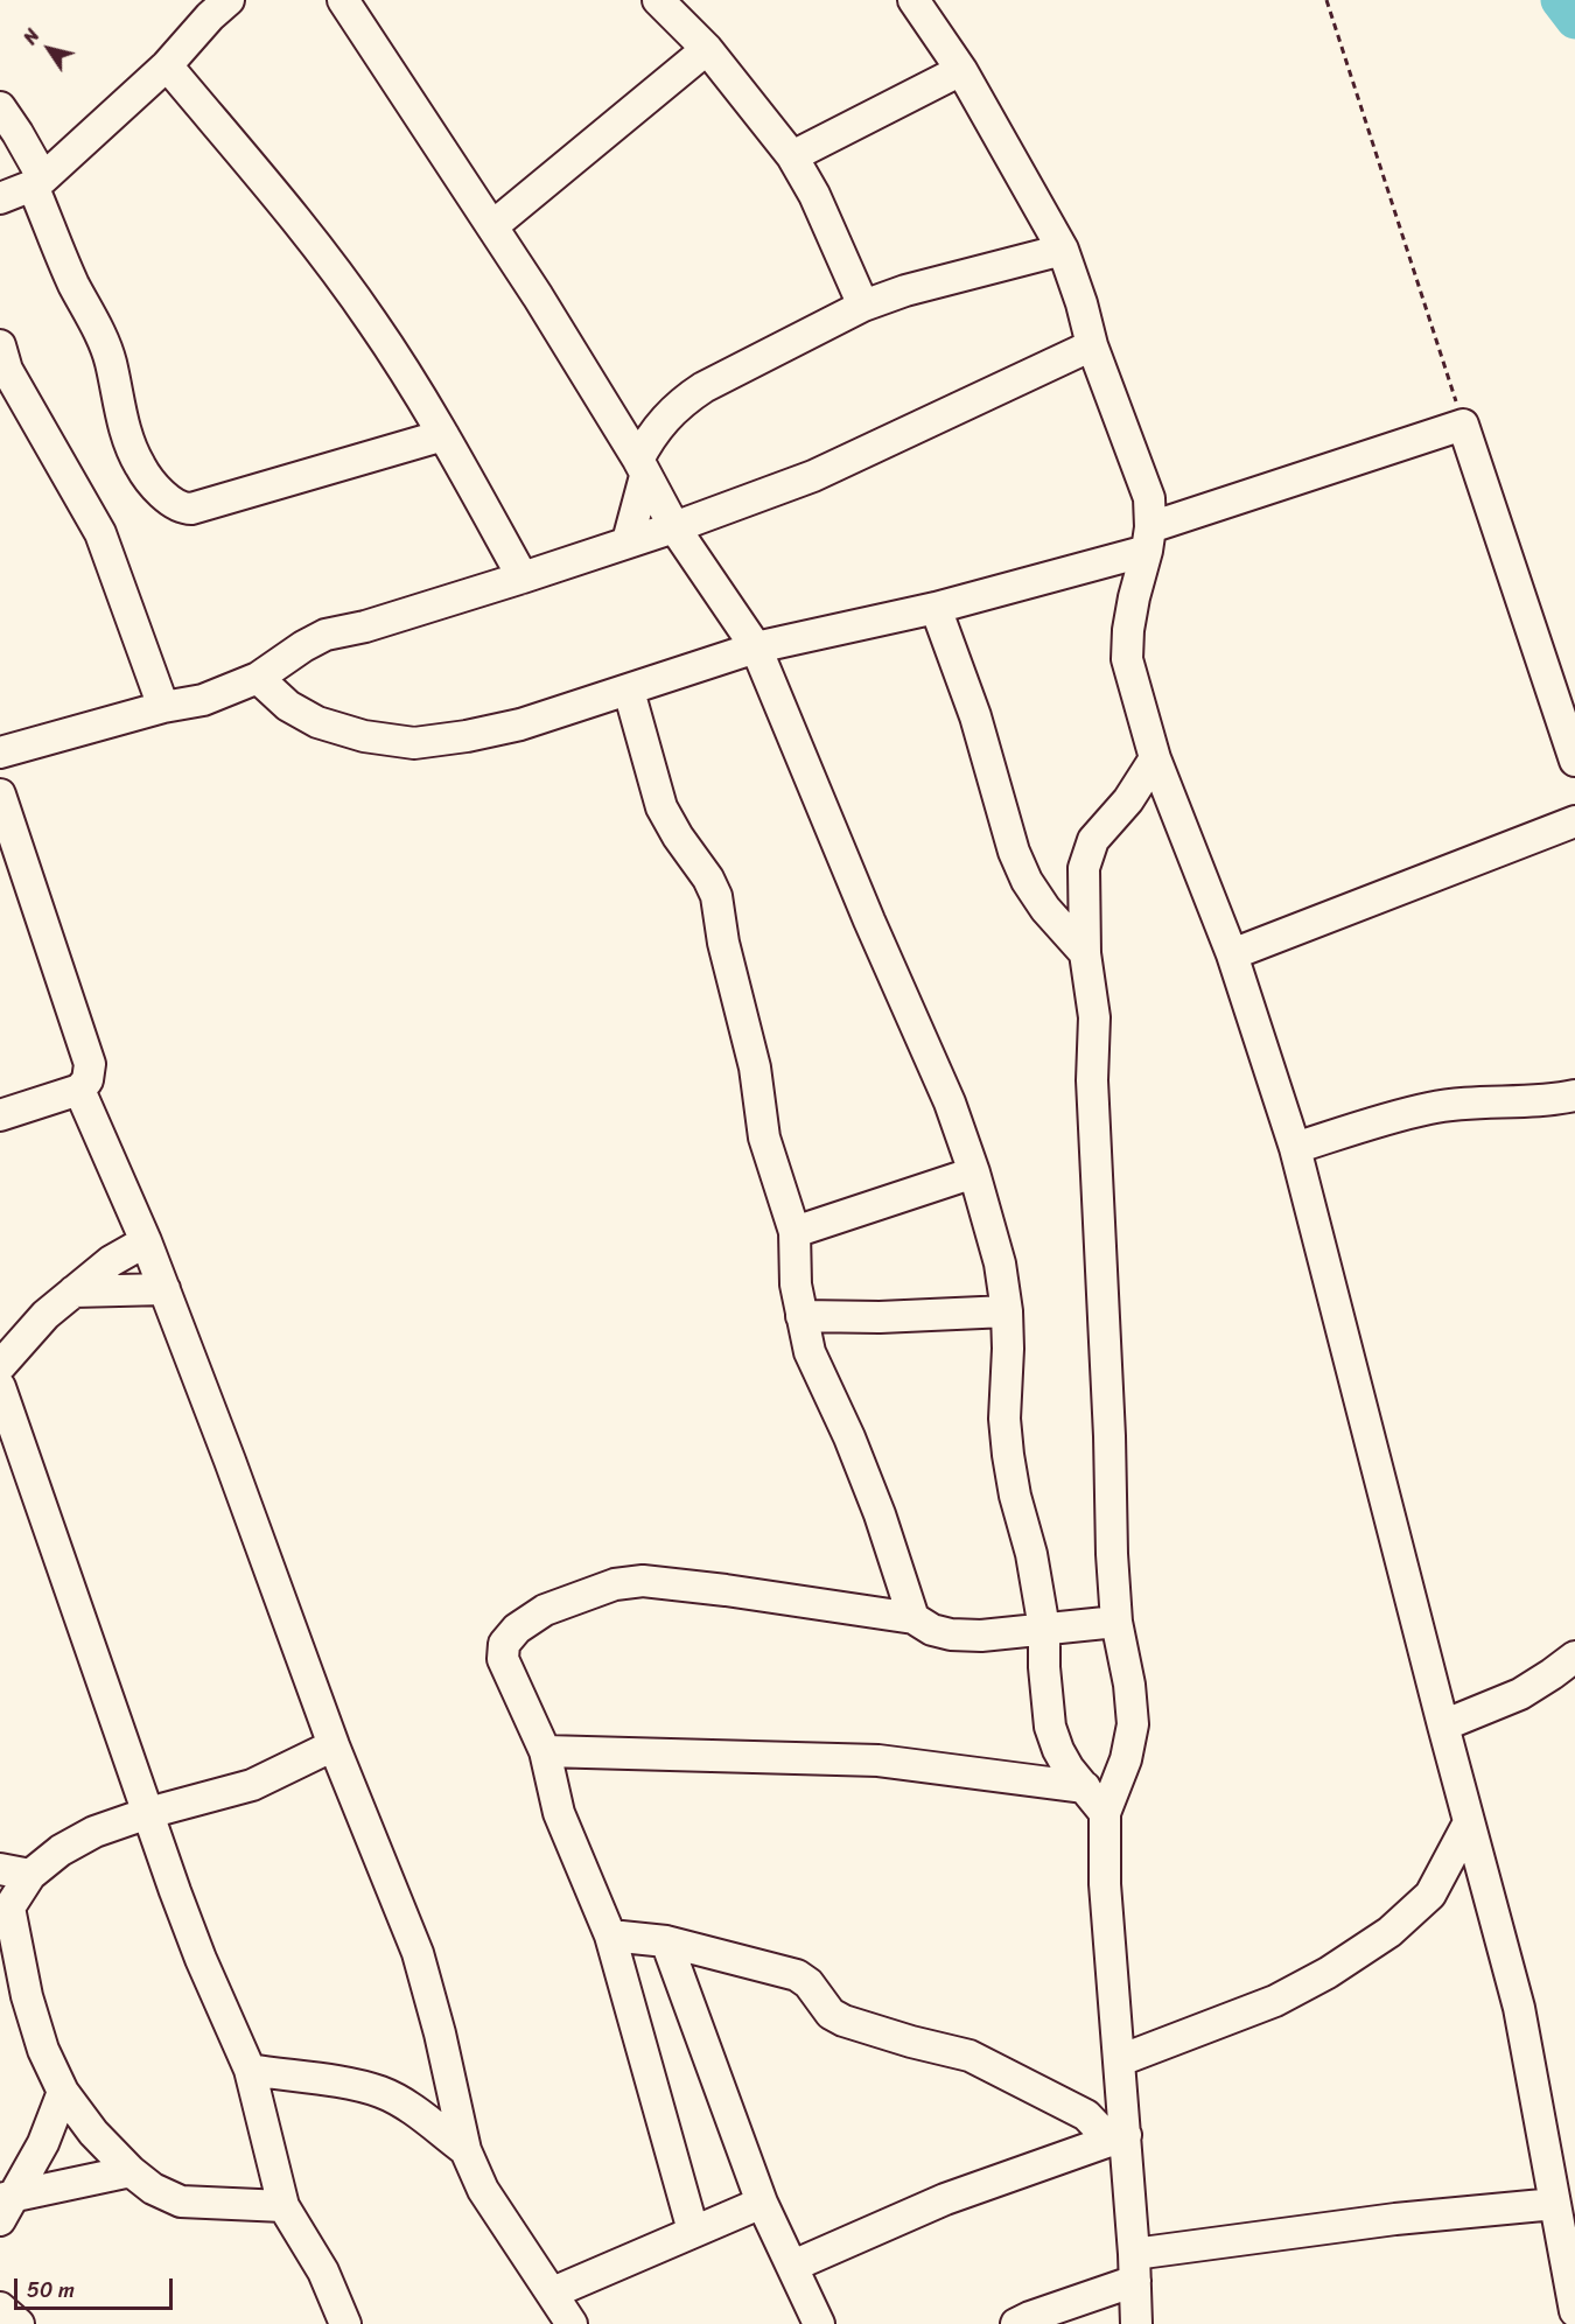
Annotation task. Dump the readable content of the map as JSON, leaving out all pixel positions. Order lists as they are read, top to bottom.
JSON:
{
  "scale_bar": "50 m",
  "north": "top left"
}
